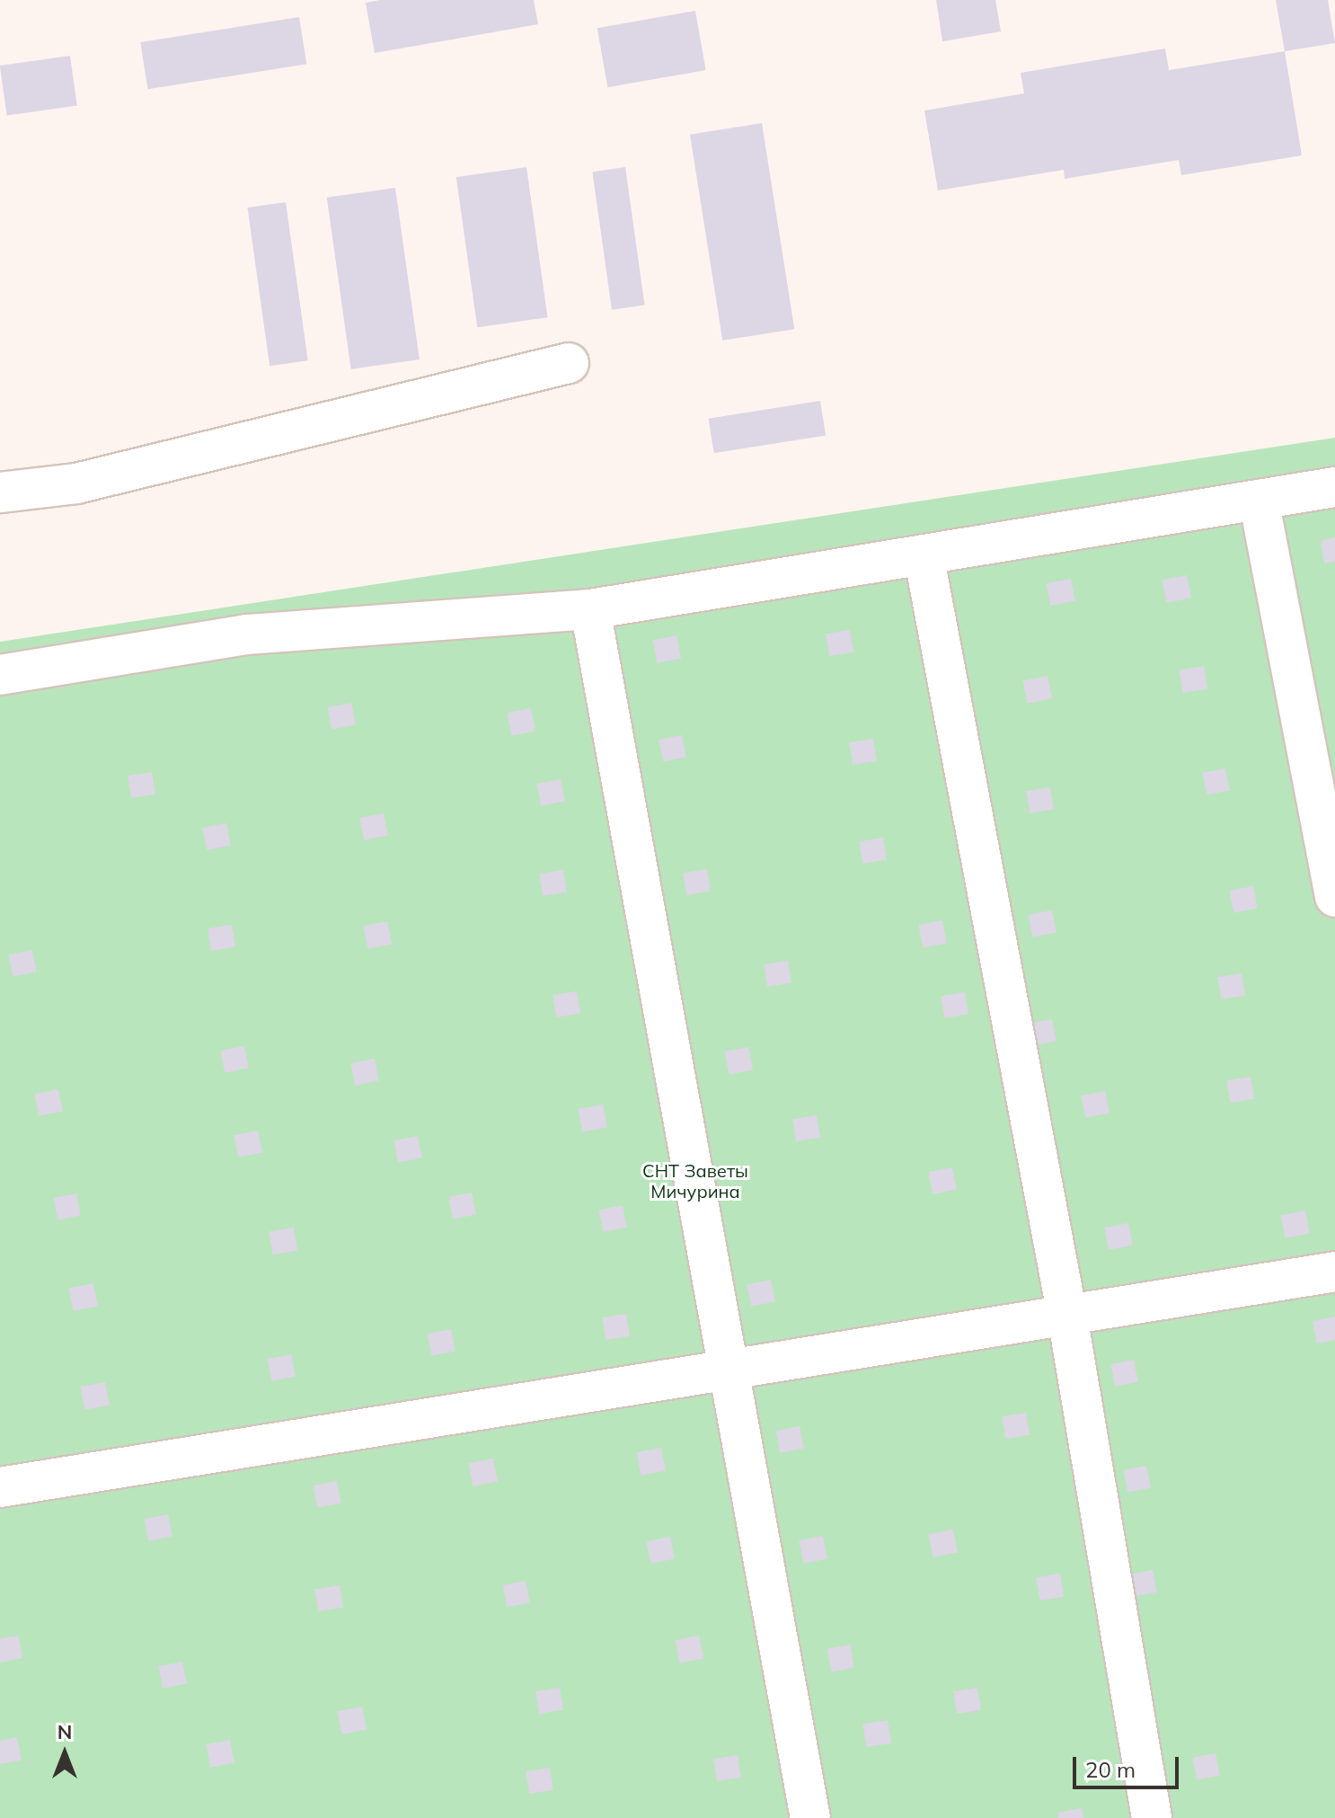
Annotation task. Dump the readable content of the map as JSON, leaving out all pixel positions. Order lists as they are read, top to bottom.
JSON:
{
  "parks": ["СНТ Заветы Мичурина"],
  "scale_bar": "20 m",
  "north": "top"
}
